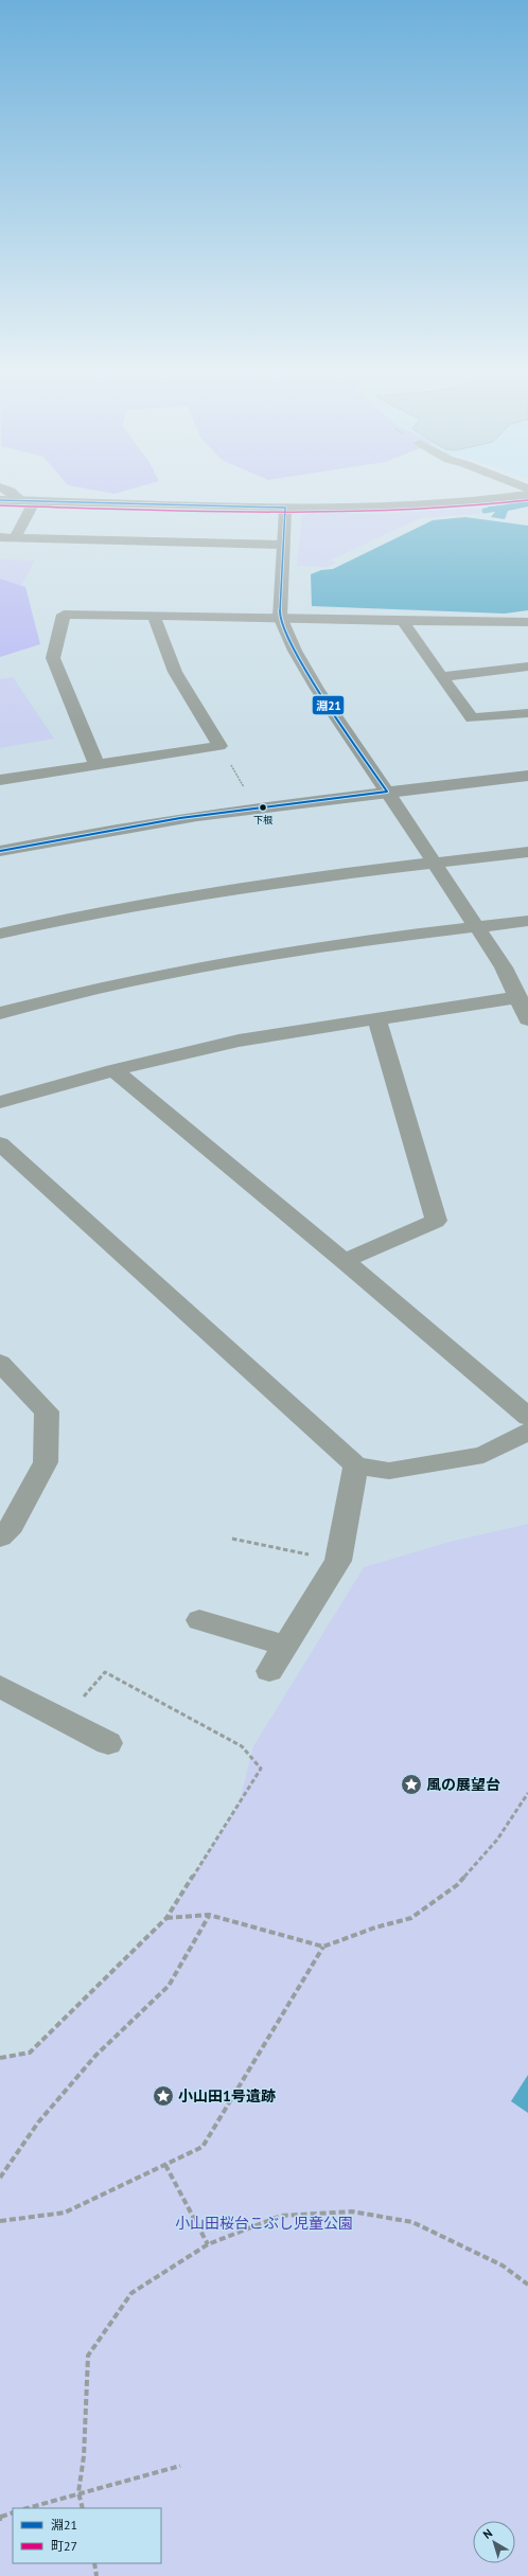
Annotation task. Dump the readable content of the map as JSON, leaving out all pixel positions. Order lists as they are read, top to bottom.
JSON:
{
  "parks": ["小山田桜台こぶし児童公園"],
  "places": {
    "other": ["下根"],
    "place": ["風の展望台", "小山田1号遺跡"]
  },
  "lines": ["transit line 淵21", "transit line 町27"],
  "legend": ["淵21", "町27"],
  "north": "top left"
}
